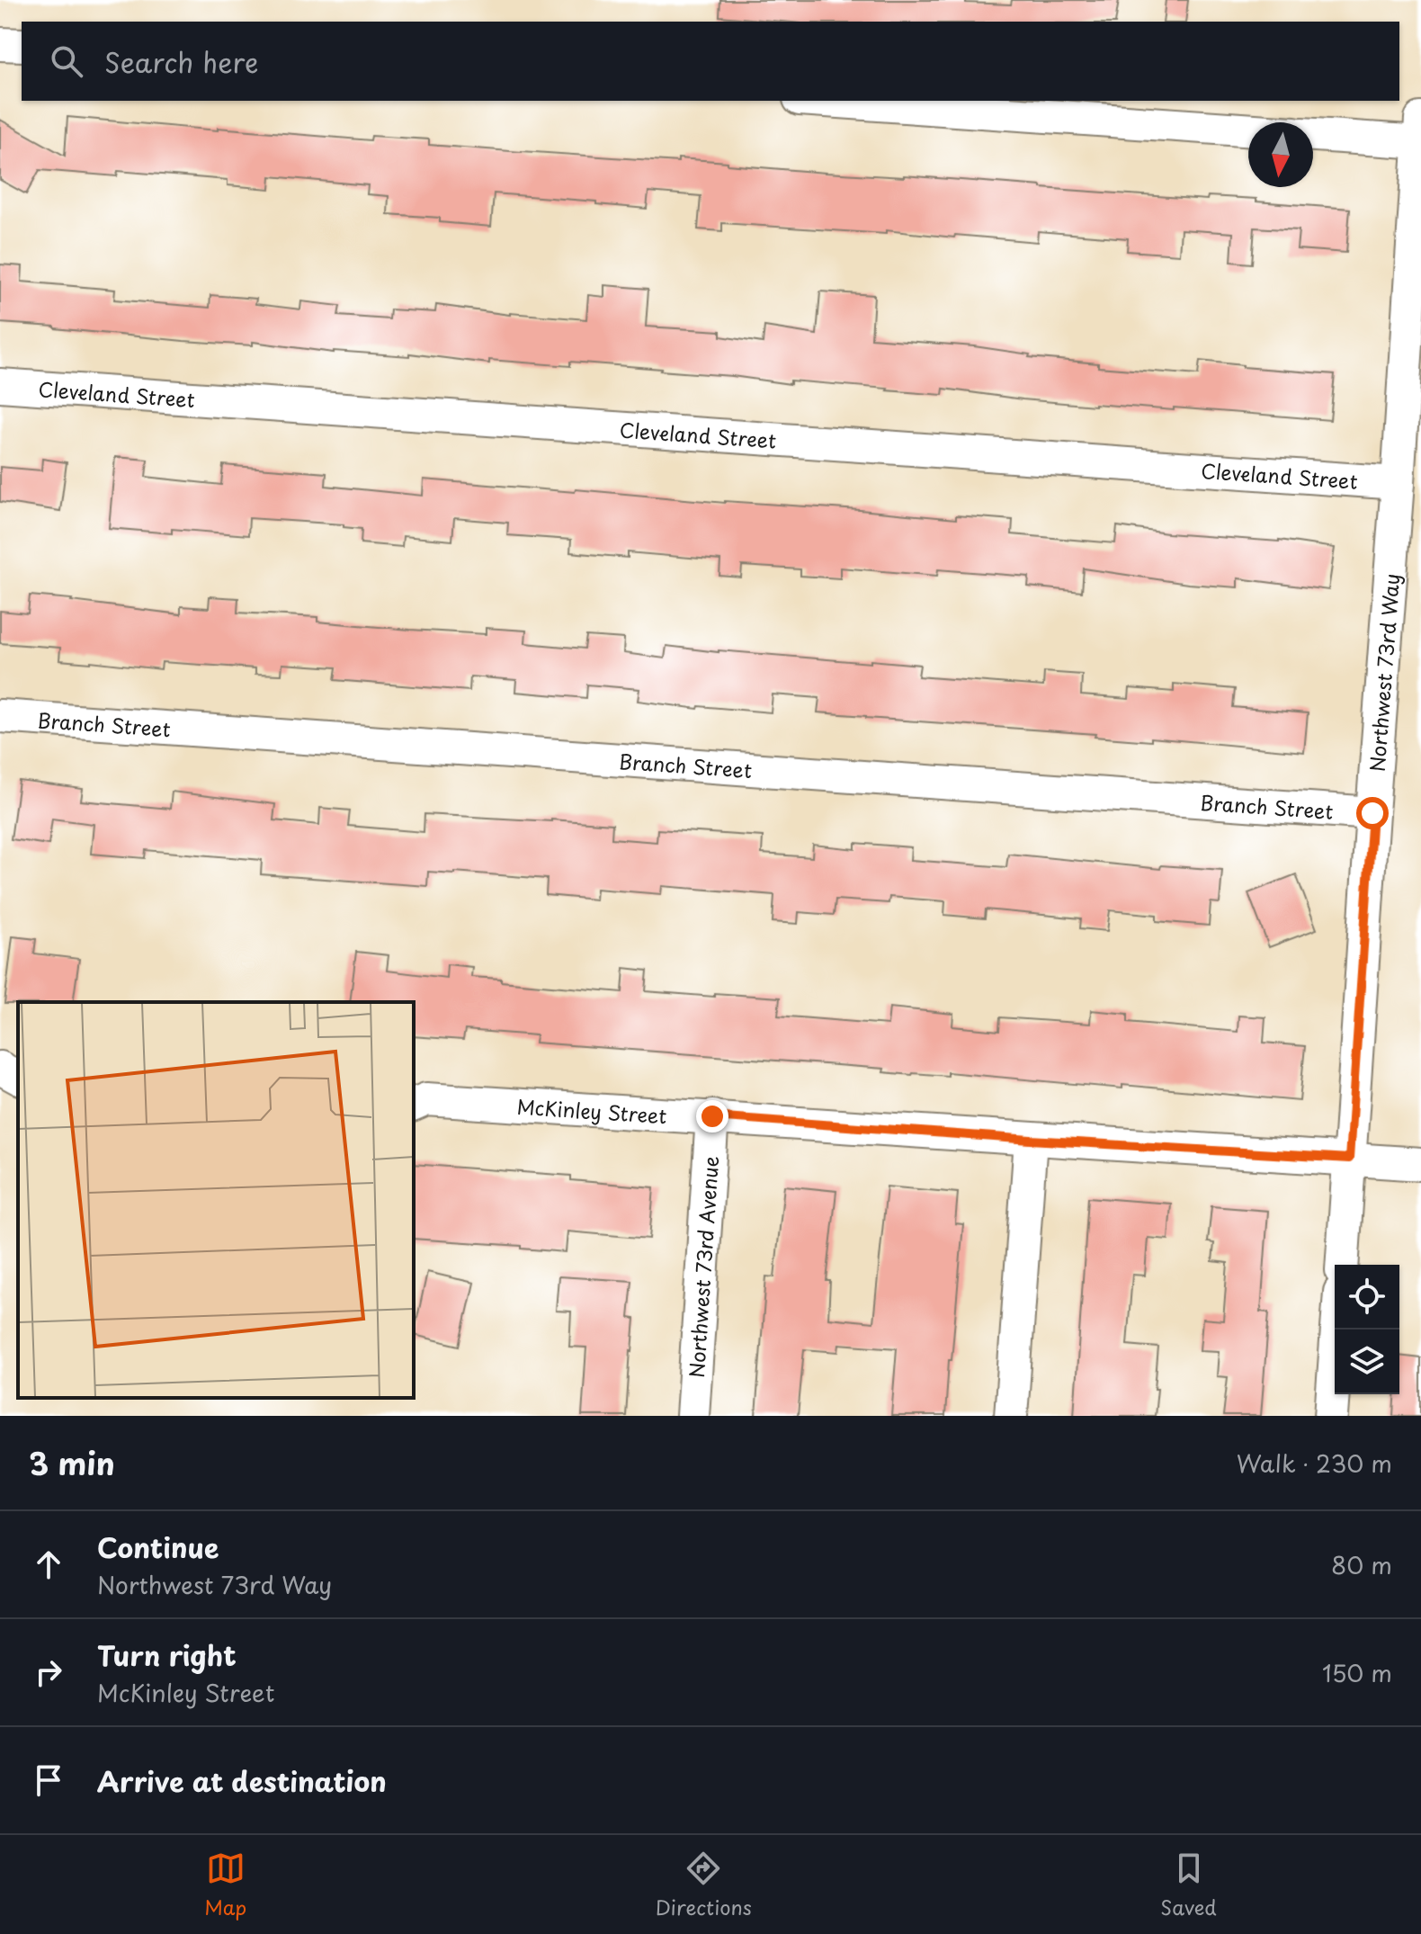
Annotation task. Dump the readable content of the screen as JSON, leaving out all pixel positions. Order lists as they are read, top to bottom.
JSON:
{
  "streets": {
    "street": [
      "Cleveland Street",
      "Northwest 73rd Way",
      "Branch Street",
      "McKinley Street",
      "Northwest 73rd Avenue"
    ]
  },
  "crossings": [
    ["Cleveland Street", "Northwest 73rd Way"],
    ["Northwest 73rd Way", "Branch Street"],
    ["Northwest 73rd Way", "McKinley Street"],
    ["McKinley Street", "Northwest 73rd Avenue"]
  ],
  "north": "bottom",
  "page": {
    "search": "Search here",
    "heading": ["3 min", "Walk · 230 m"],
    "list": [
      ["Continue", "Northwest 73rd Way", "80 m"],
      ["Turn right", "McKinley Street", "150 m"],
      "Arrive at destination"
    ],
    "nav": ["Map", "Directions", "Saved"]
  }
}
